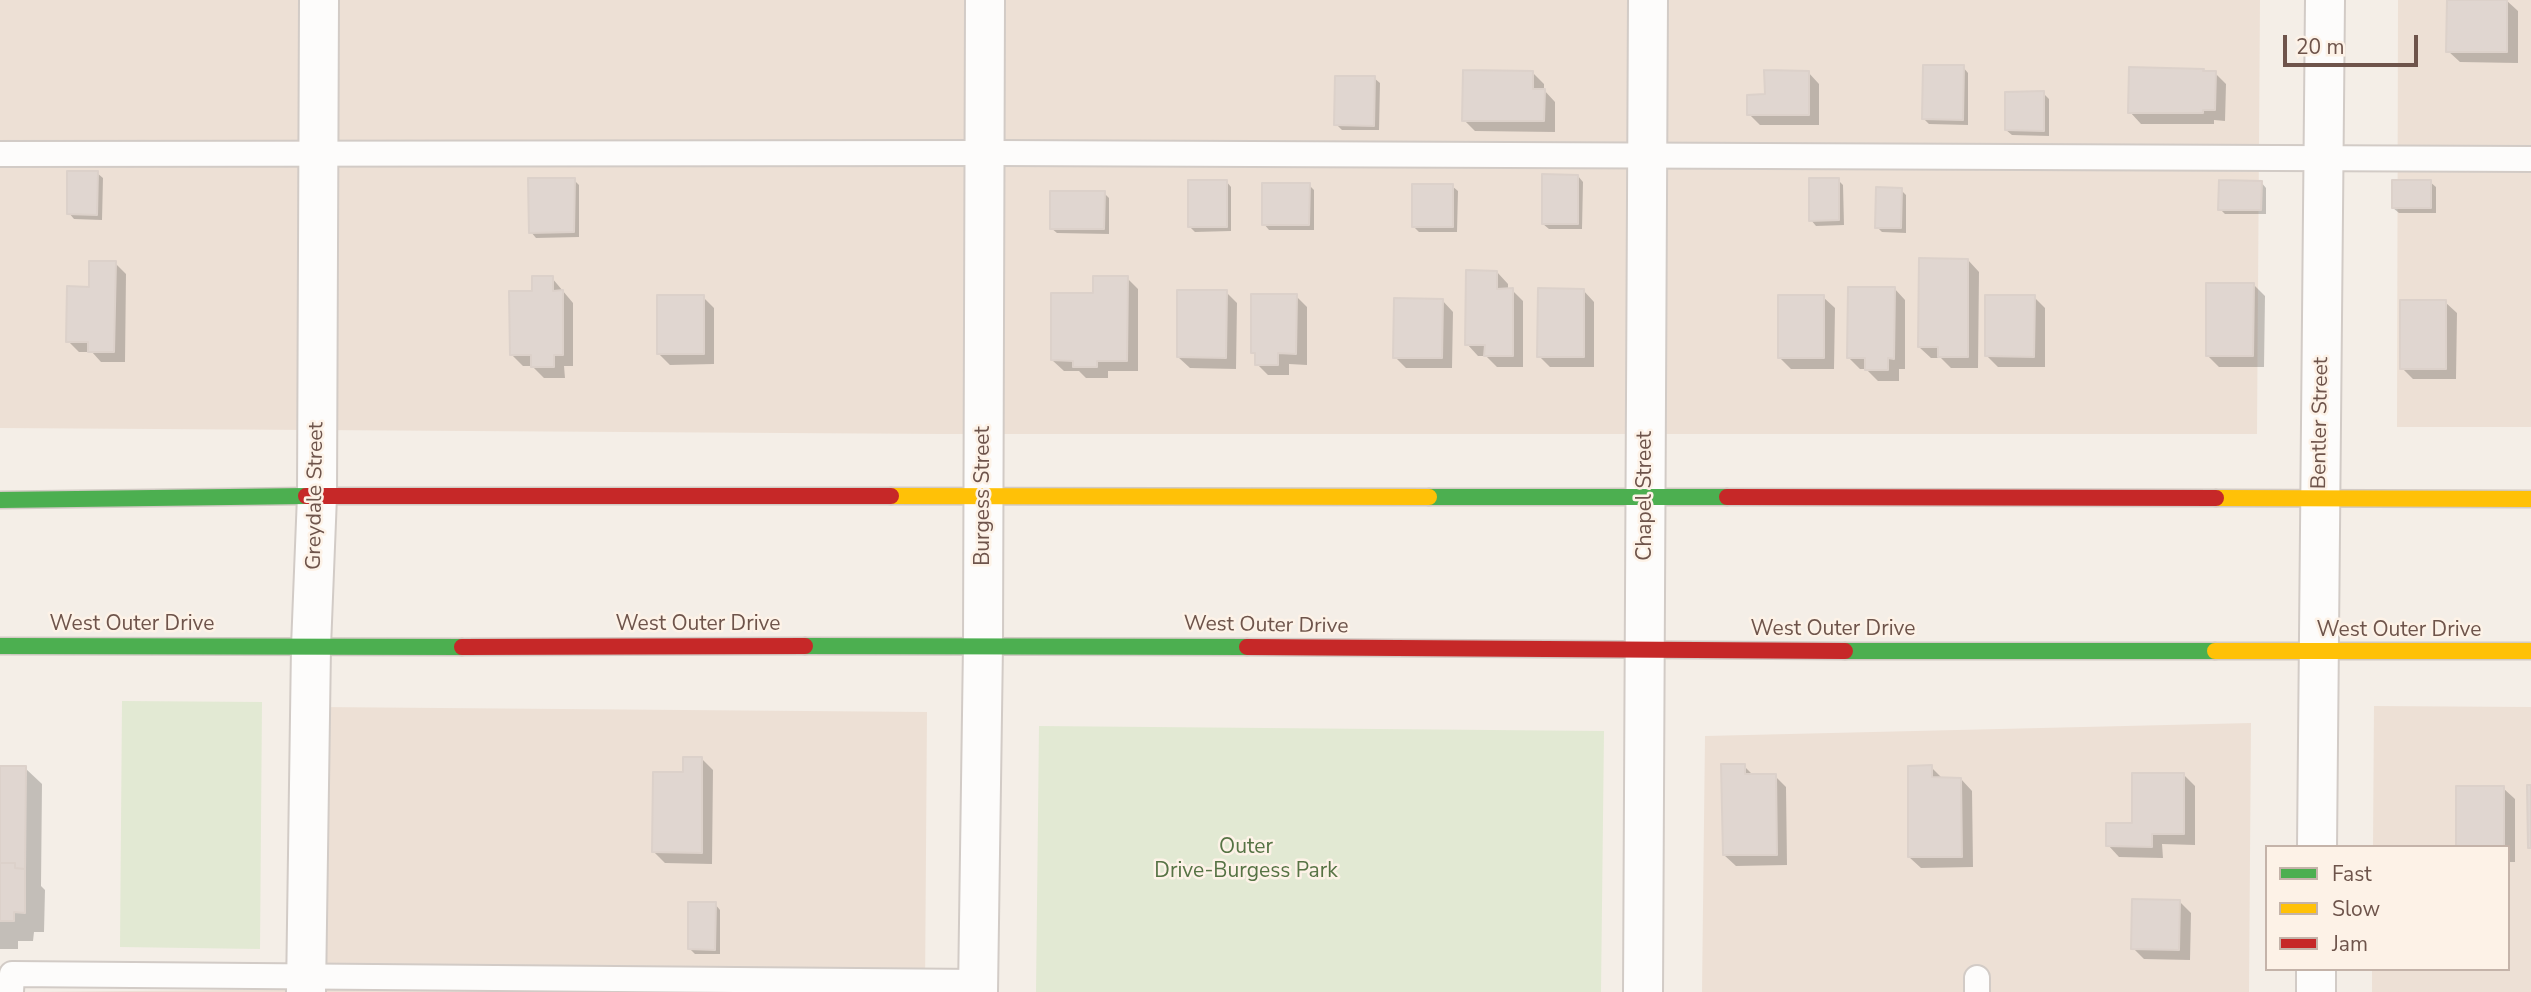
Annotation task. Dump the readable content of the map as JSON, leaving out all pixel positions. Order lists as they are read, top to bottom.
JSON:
{
  "streets": {
    "main road": ["West Outer Drive"],
    "street": [
      "Bentler Street",
      "Greydale Street",
      "Burgess Street",
      "Chapel Street"
    ]
  },
  "crossings": [
    ["Bentler Street", "West Outer Drive"],
    ["Greydale Street", "West Outer Drive"],
    ["Burgess Street", "West Outer Drive"],
    ["Chapel Street", "West Outer Drive"]
  ],
  "parks": ["Outer Drive-Burgess Park"],
  "legend": ["Fast", "Slow", "Jam"],
  "scale_bar": "20 m"
}
